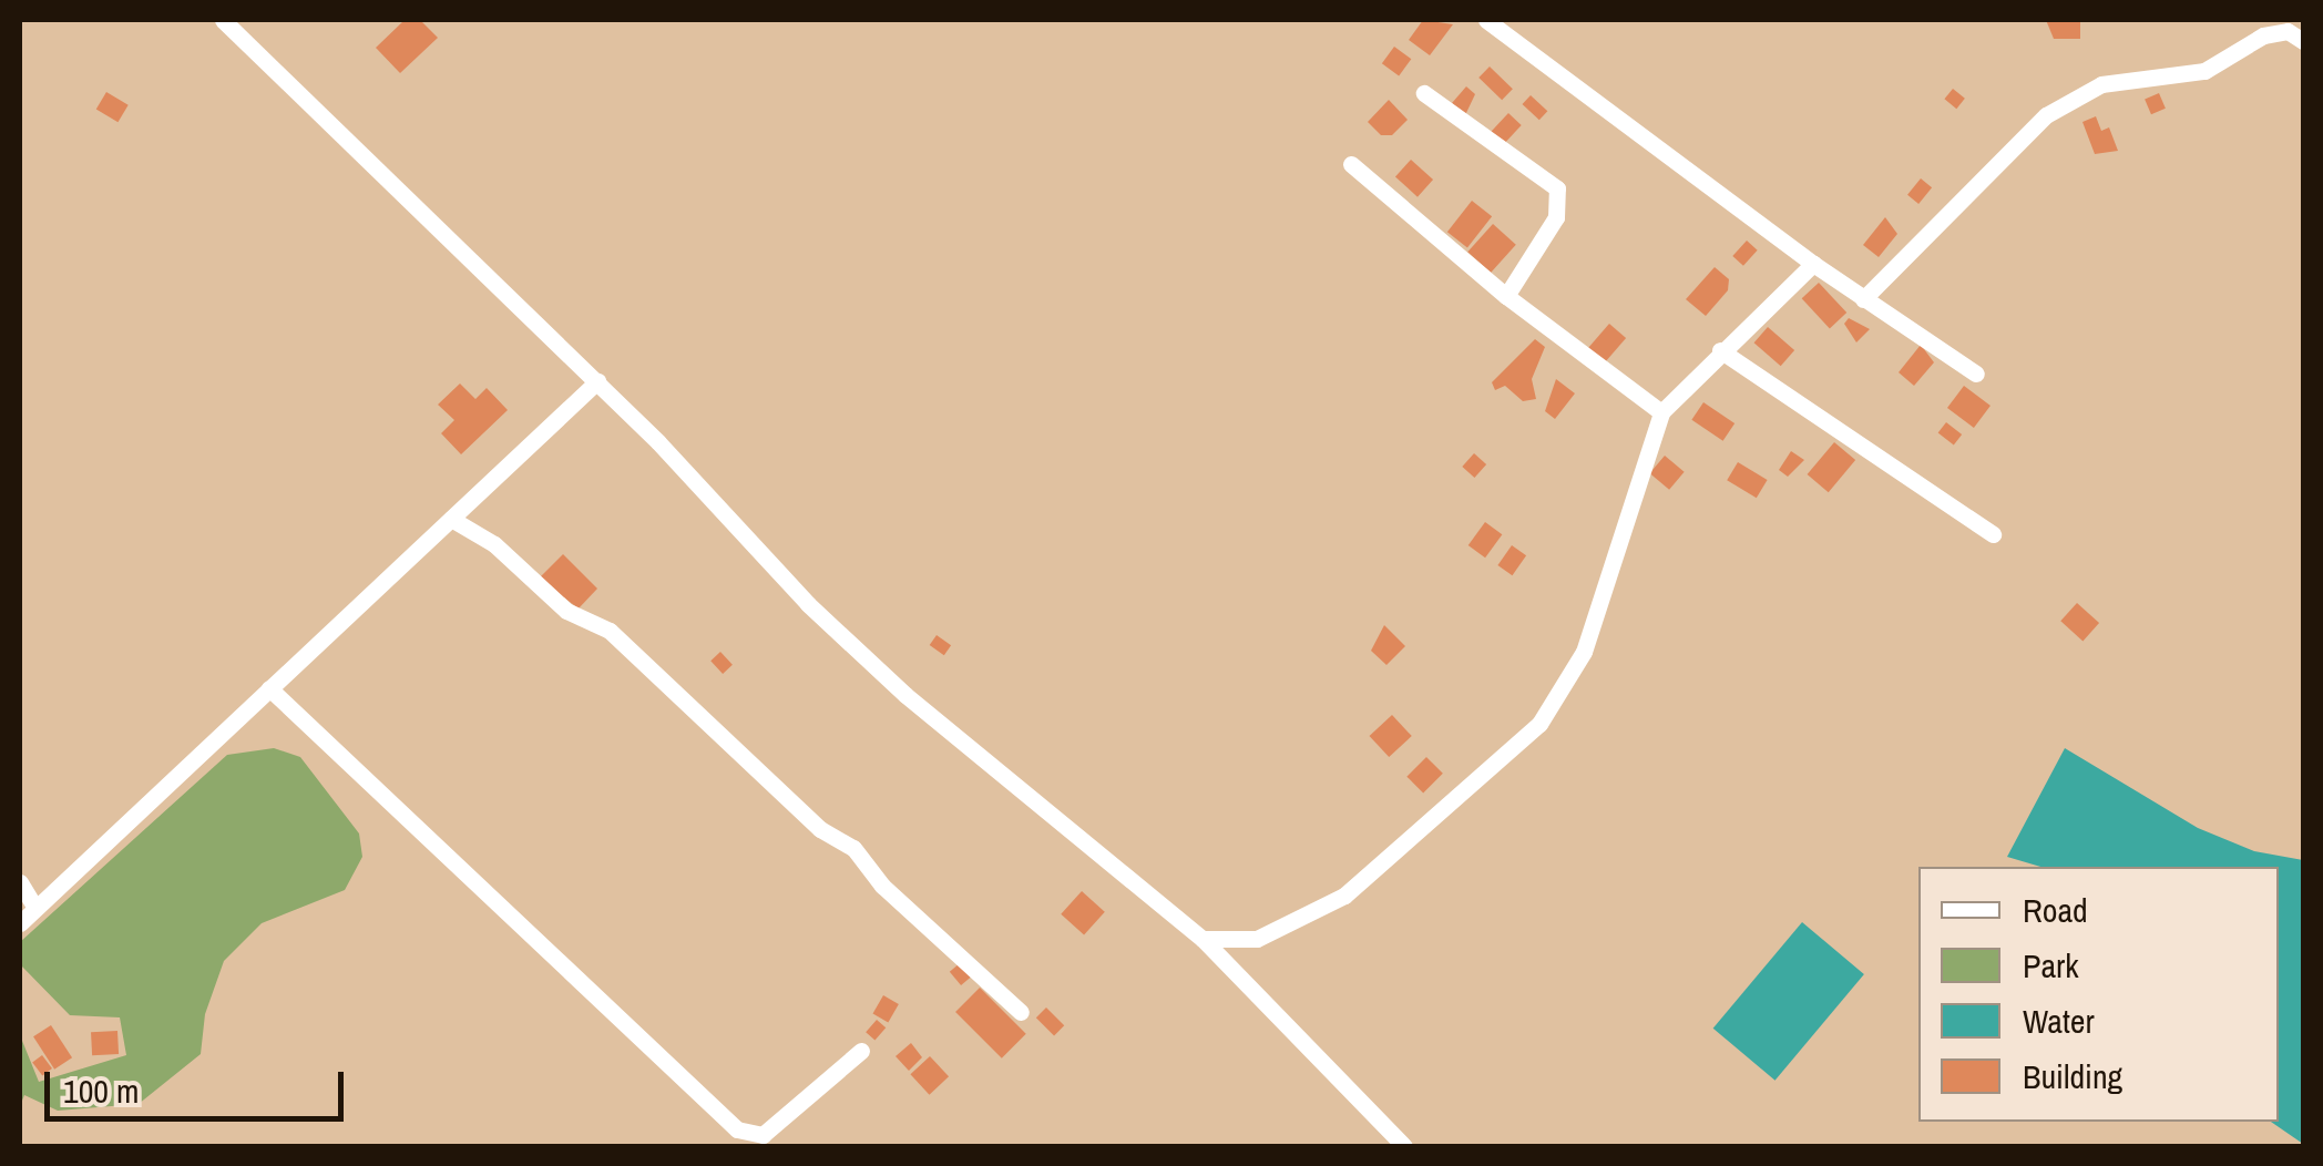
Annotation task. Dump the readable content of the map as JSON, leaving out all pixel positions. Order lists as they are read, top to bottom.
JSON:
{
  "legend": [
    "Road",
    "Park",
    "Water",
    "Building"
  ],
  "scale_bar": "100 m"
}
